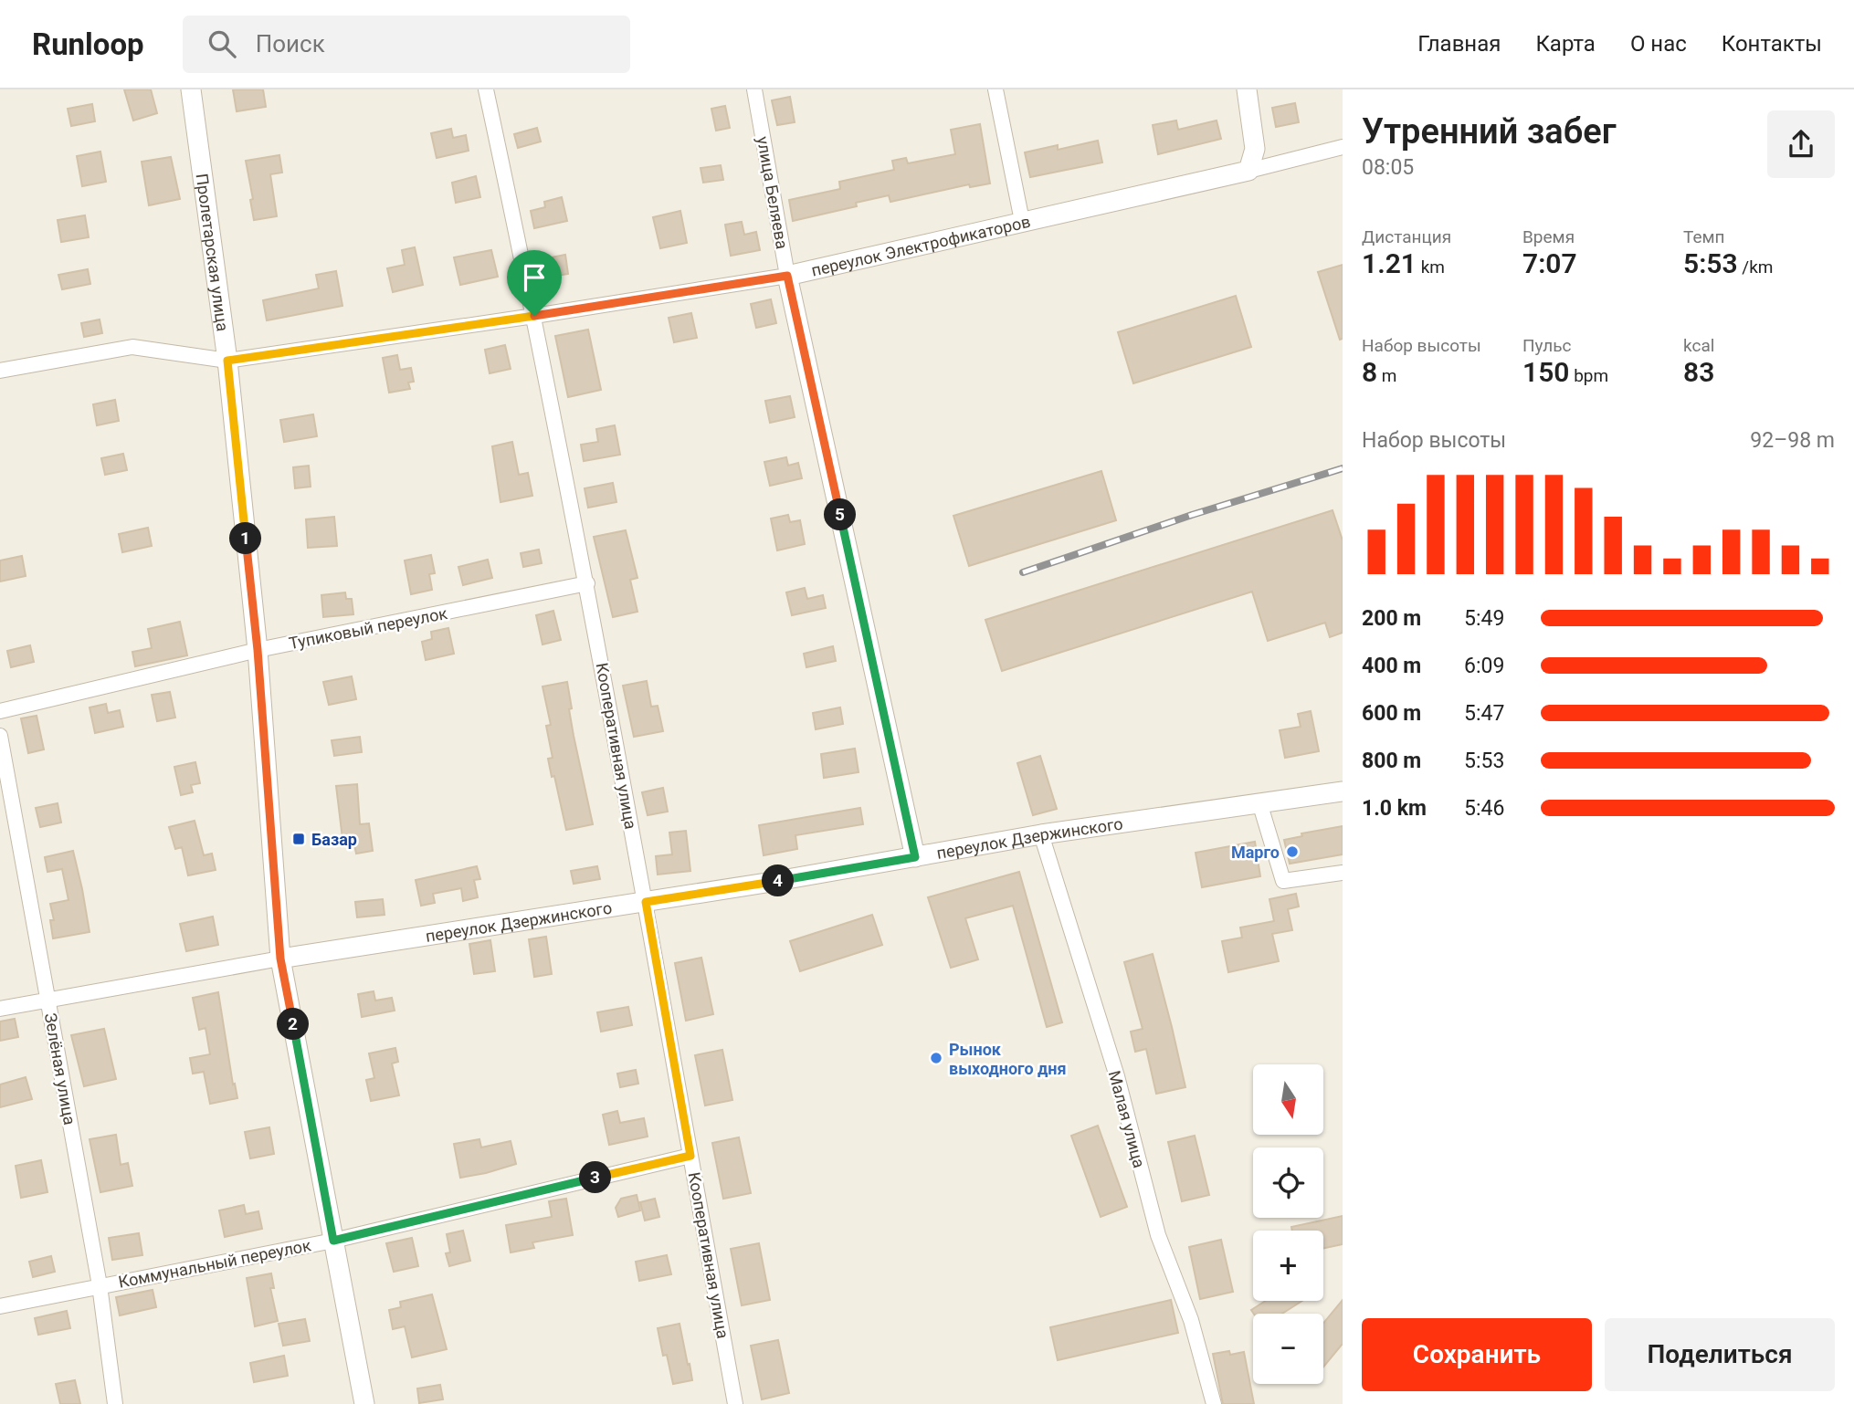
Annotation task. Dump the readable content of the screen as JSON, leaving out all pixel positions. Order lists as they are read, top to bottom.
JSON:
{
  "streets": {
    "street": [
      "улица Беляева",
      "переулок Электрофикаторов",
      "Пролетарская улица",
      "Тупиковый переулок",
      "Кооперативная улица",
      "переулок Дзержинского",
      "Зелёная улица",
      "Малая улица",
      "Коммунальный переулок"
    ]
  },
  "crossings": [
    ["улица Беляева", "переулок Электрофикаторов"],
    ["улица Беляева", "переулок Дзержинского"],
    ["переулок Электрофикаторов", "Пролетарская улица"],
    ["переулок Электрофикаторов", "Кооперативная улица"],
    ["Пролетарская улица", "Тупиковый переулок"],
    ["Пролетарская улица", "переулок Дзержинского"],
    ["Пролетарская улица", "Коммунальный переулок"],
    ["Тупиковый переулок", "Кооперативная улица"],
    ["Кооперативная улица", "переулок Дзержинского"],
    ["Кооперативная улица", "Коммунальный переулок"],
    ["переулок Дзержинского", "Зелёная улица"],
    ["переулок Дзержинского", "Малая улица"],
    ["Зелёная улица", "Коммунальный переулок"]
  ],
  "places": {
    "transit": ["Базар"],
    "other": ["Марго", "Рынок выходного дня"]
  },
  "north": "bottom",
  "page": {
    "header": "Runloop",
    "search": "Поиск",
    "nav": [
      "Главная",
      "Карта",
      "О нас",
      "Контакты"
    ],
    "heading": ["Утренний забег", "08:05"],
    "stats": [
      ["Дистанция", "1.21 km"],
      ["Время", "7:07"],
      ["Темп", "5:53 /km"],
      ["Набор высоты", "8 m"],
      ["Пульс", "150 bpm"],
      ["kcal", "83"]
    ],
    "chart": ["Набор высоты", "92–98 m"],
    "pins": [
      "5",
      "1",
      "4",
      "2",
      "3"
    ],
    "list": [
      {
        "name": "200 m",
        "note": "5:49"
      },
      {
        "name": "400 m",
        "note": "6:09"
      },
      {
        "name": "600 m",
        "note": "5:47"
      },
      {
        "name": "800 m",
        "note": "5:53"
      },
      {
        "name": "1.0 km",
        "note": "5:46"
      }
    ],
    "map_buttons": ["+", "−"],
    "buttons": ["Сохранить", "Поделиться"]
  }
}
